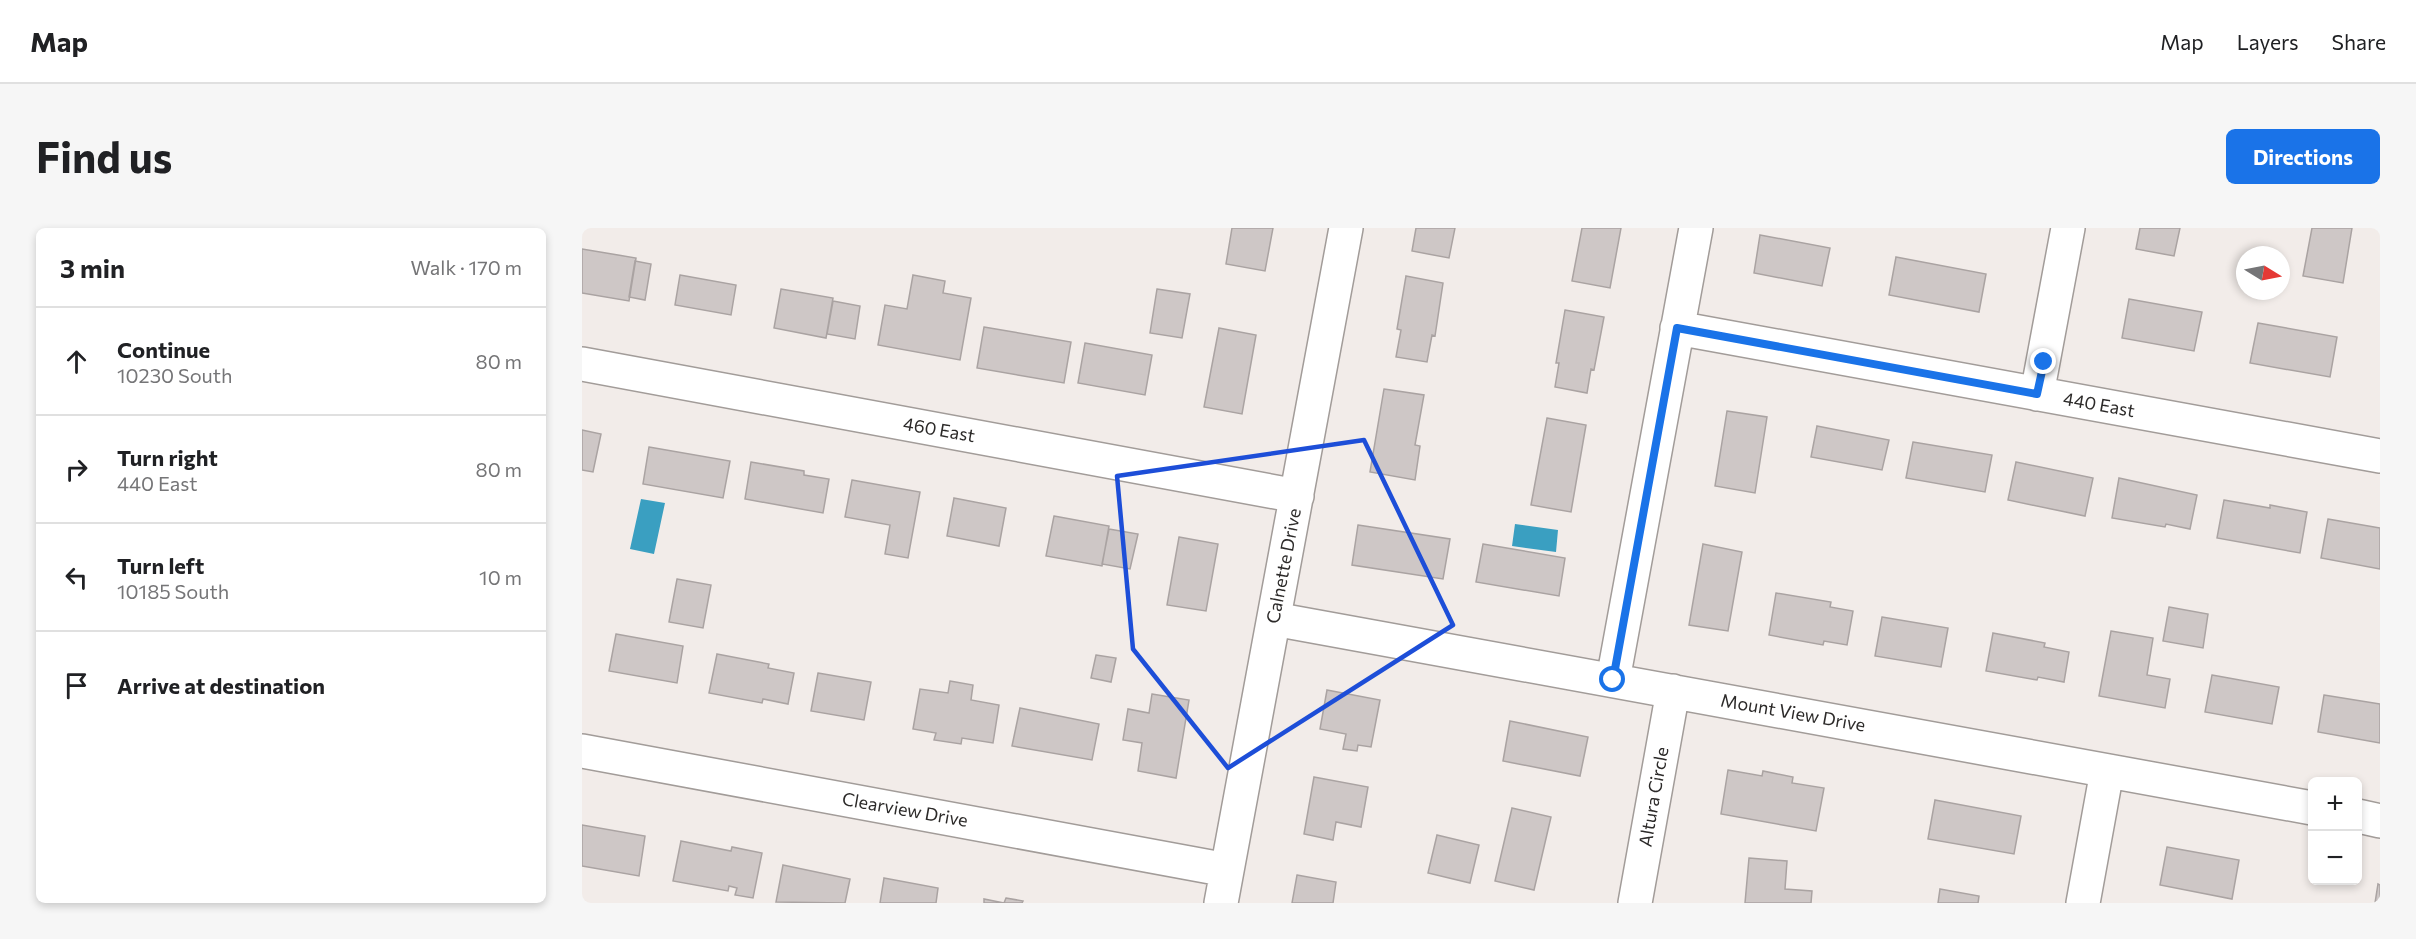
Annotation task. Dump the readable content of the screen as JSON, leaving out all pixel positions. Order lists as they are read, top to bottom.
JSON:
{
  "streets": {
    "street": [
      "440 East",
      "460 East",
      "Calnette Drive",
      "Mount View Drive",
      "Altura Circle",
      "Clearview Drive"
    ]
  },
  "crossings": [
    ["460 East", "Calnette Drive"],
    ["Calnette Drive", "Mount View Drive"],
    ["Calnette Drive", "Clearview Drive"],
    ["Mount View Drive", "Altura Circle"]
  ],
  "north": "right",
  "page": {
    "header": "Map",
    "nav": ["Map", "Layers", "Share"],
    "buttons": "Directions",
    "title": "Find us",
    "heading": ["3 min", "Walk · 170 m"],
    "list": [
      ["Continue", "10230 South", "80 m"],
      ["Turn right", "440 East", "80 m"],
      ["Turn left", "10185 South", "10 m"],
      "Arrive at destination"
    ],
    "map_buttons": ["+", "−"]
  }
}
